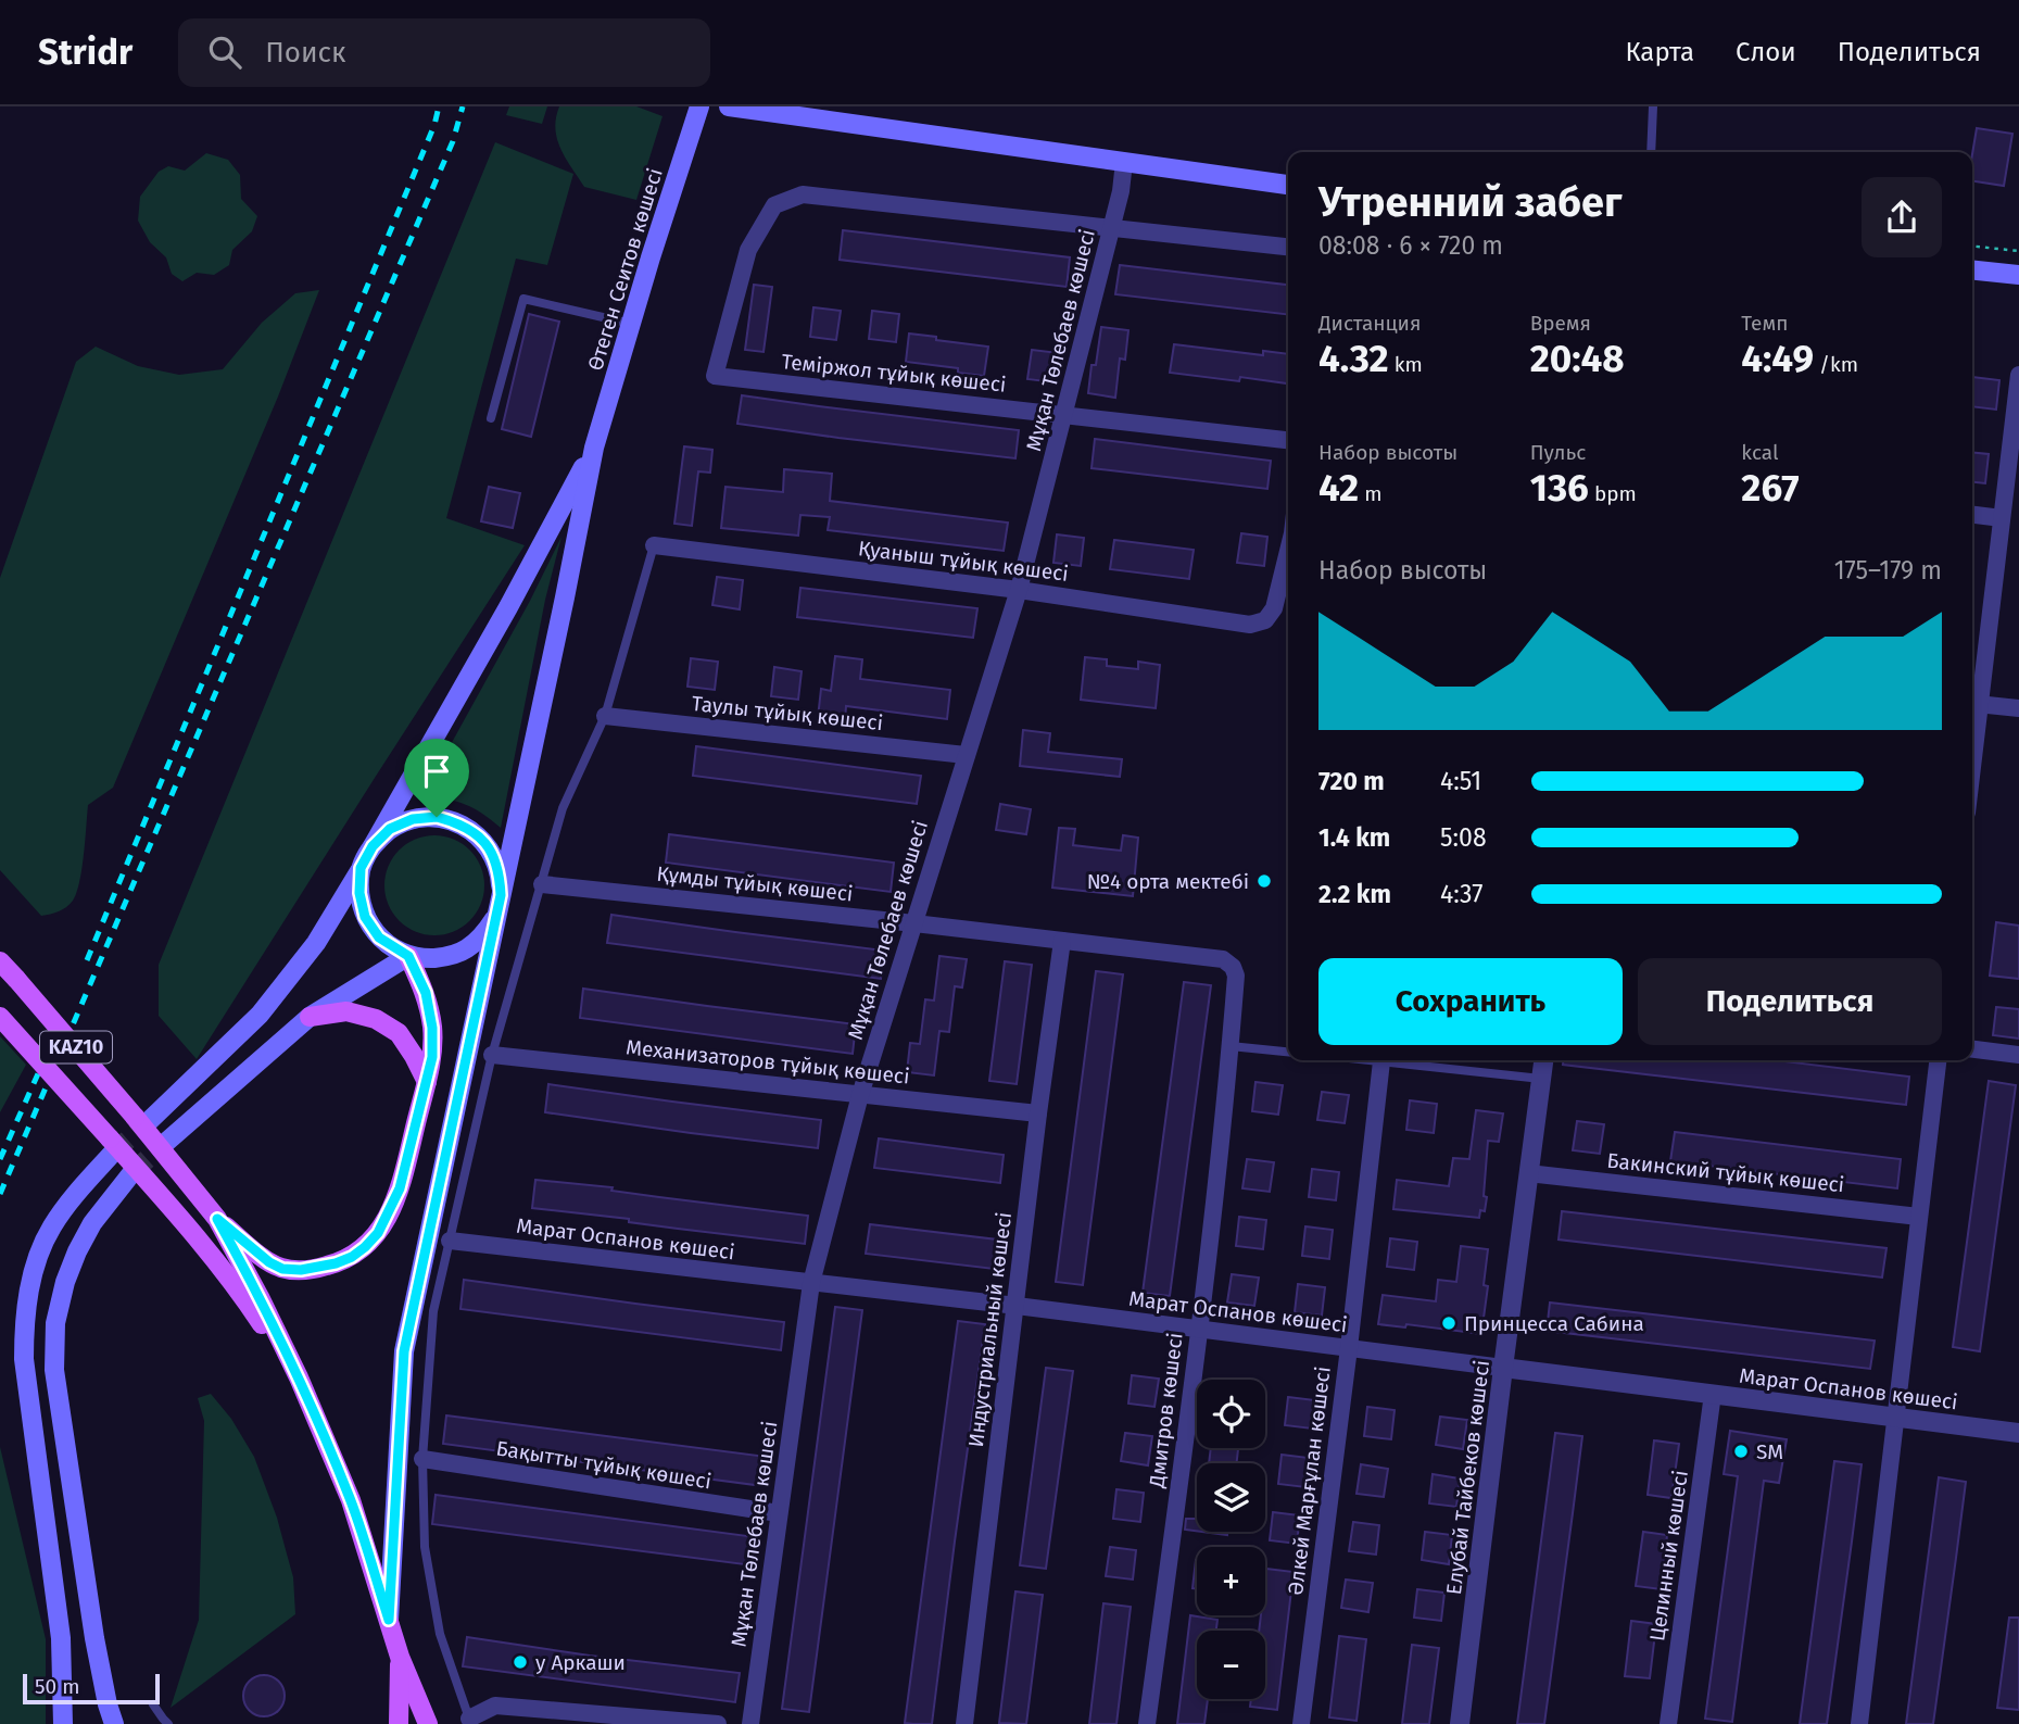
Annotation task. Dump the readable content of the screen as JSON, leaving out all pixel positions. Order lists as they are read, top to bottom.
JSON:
{
  "streets": {
    "main road": ["Өтеген Сеитов көшесі", "KAZ10"],
    "street": [
      "Мұқан Төлебаев көшесі",
      "Теміржол тұйық көшесі",
      "Қуаныш тұйық көшесі",
      "Таулы тұйық көшесі",
      "Құмды тұйық көшесі",
      "Механизаторов тұйық көшесі",
      "Бакинский тұйық көшесі",
      "Марат Оспанов көшесі",
      "Индустриальный көшесі",
      "Дмитров көшесі",
      "Бақытты тұйық көшесі",
      "Елубай Тайбеков көшесі",
      "Әлкей Марғұлан көшесі",
      "Целинный көшесі"
    ]
  },
  "crossings": [
    ["Мұқан Төлебаев көшесі", "Теміржол тұйық көшесі"],
    ["Мұқан Төлебаев көшесі", "Қуаныш тұйық көшесі"],
    ["Мұқан Төлебаев көшесі", "Таулы тұйық көшесі"],
    ["Мұқан Төлебаев көшесі", "Құмды тұйық көшесі"],
    ["Мұқан Төлебаев көшесі", "Механизаторов тұйық көшесі"],
    ["Мұқан Төлебаев көшесі", "Марат Оспанов көшесі"],
    ["Мұқан Төлебаев көшесі", "Бақытты тұйық көшесі"],
    ["Құмды тұйық көшесі", "Индустриальный көшесі"],
    ["Құмды тұйық көшесі", "Дмитров көшесі"],
    ["Механизаторов тұйық көшесі", "Индустриальный көшесі"],
    ["Бакинский тұйық көшесі", "Елубай Тайбеков көшесі"],
    ["Марат Оспанов көшесі", "Индустриальный көшесі"],
    ["Марат Оспанов көшесі", "Дмитров көшесі"],
    ["Марат Оспанов көшесі", "Елубай Тайбеков көшесі"],
    ["Марат Оспанов көшесі", "Әлкей Марғұлан көшесі"],
    ["Марат Оспанов көшесі", "Целинный көшесі"]
  ],
  "places": [
    "№4 орта мектебі",
    "Принцесса Сабина",
    "SM",
    "у Аркаши"
  ],
  "scale_bar": "50 m",
  "page": {
    "header": "Stridr",
    "search": "Поиск",
    "nav": ["Карта", "Слои", "Поделиться"],
    "heading": ["Утренний забег", "08:08 · 6 × 720 m"],
    "stats": [
      ["Дистанция", "4.32 km"],
      ["Время", "20:48"],
      ["Темп", "4:49 /km"],
      ["Набор высоты", "42 m"],
      ["Пульс", "136 bpm"],
      ["kcal", "267"]
    ],
    "chart": ["Набор высоты", "175–179 m"],
    "list": [
      {
        "name": "720 m",
        "note": "4:51"
      },
      {
        "name": "1.4 km",
        "note": "5:08"
      },
      {
        "name": "2.2 km",
        "note": "4:37"
      }
    ],
    "buttons": ["Сохранить", "Поделиться"],
    "map_buttons": ["+", "−"],
    "scale": "50 m"
  }
}
